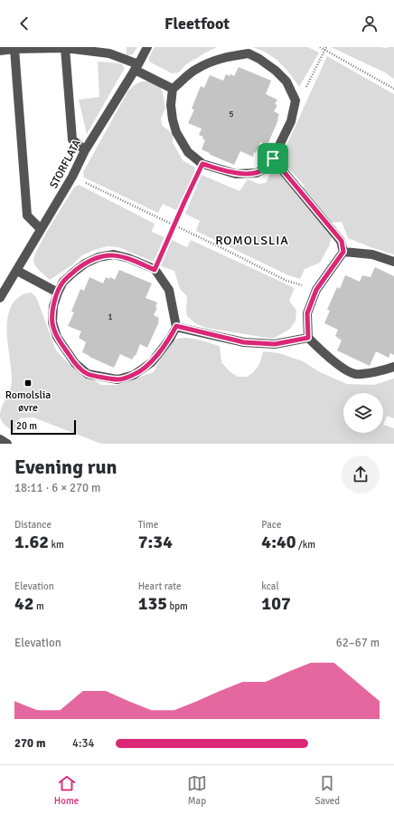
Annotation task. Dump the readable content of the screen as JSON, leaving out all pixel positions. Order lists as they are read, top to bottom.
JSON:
{
  "streets": {
    "street": ["STORFLATA"]
  },
  "districts": ["ROMOLSLIA"],
  "places": {
    "transit": ["Romolslia øvre"]
  },
  "house_numbers": ["5", "1"],
  "scale_bar": "20 m",
  "page": {
    "header": "Fleetfoot",
    "scale": "20 m",
    "heading": ["Evening run", "18:11 · 6 × 270 m"],
    "stats": [
      ["Distance", "1.62 km"],
      ["Time", "7:34"],
      ["Pace", "4:40 /km"],
      ["Elevation", "42 m"],
      ["Heart rate", "135 bpm"],
      ["kcal", "107"]
    ],
    "chart": ["Elevation", "62–67 m"],
    "list": [
      {
        "name": "270 m",
        "note": "4:34"
      }
    ],
    "tabs": ["Home", "Map", "Saved"]
  }
}
